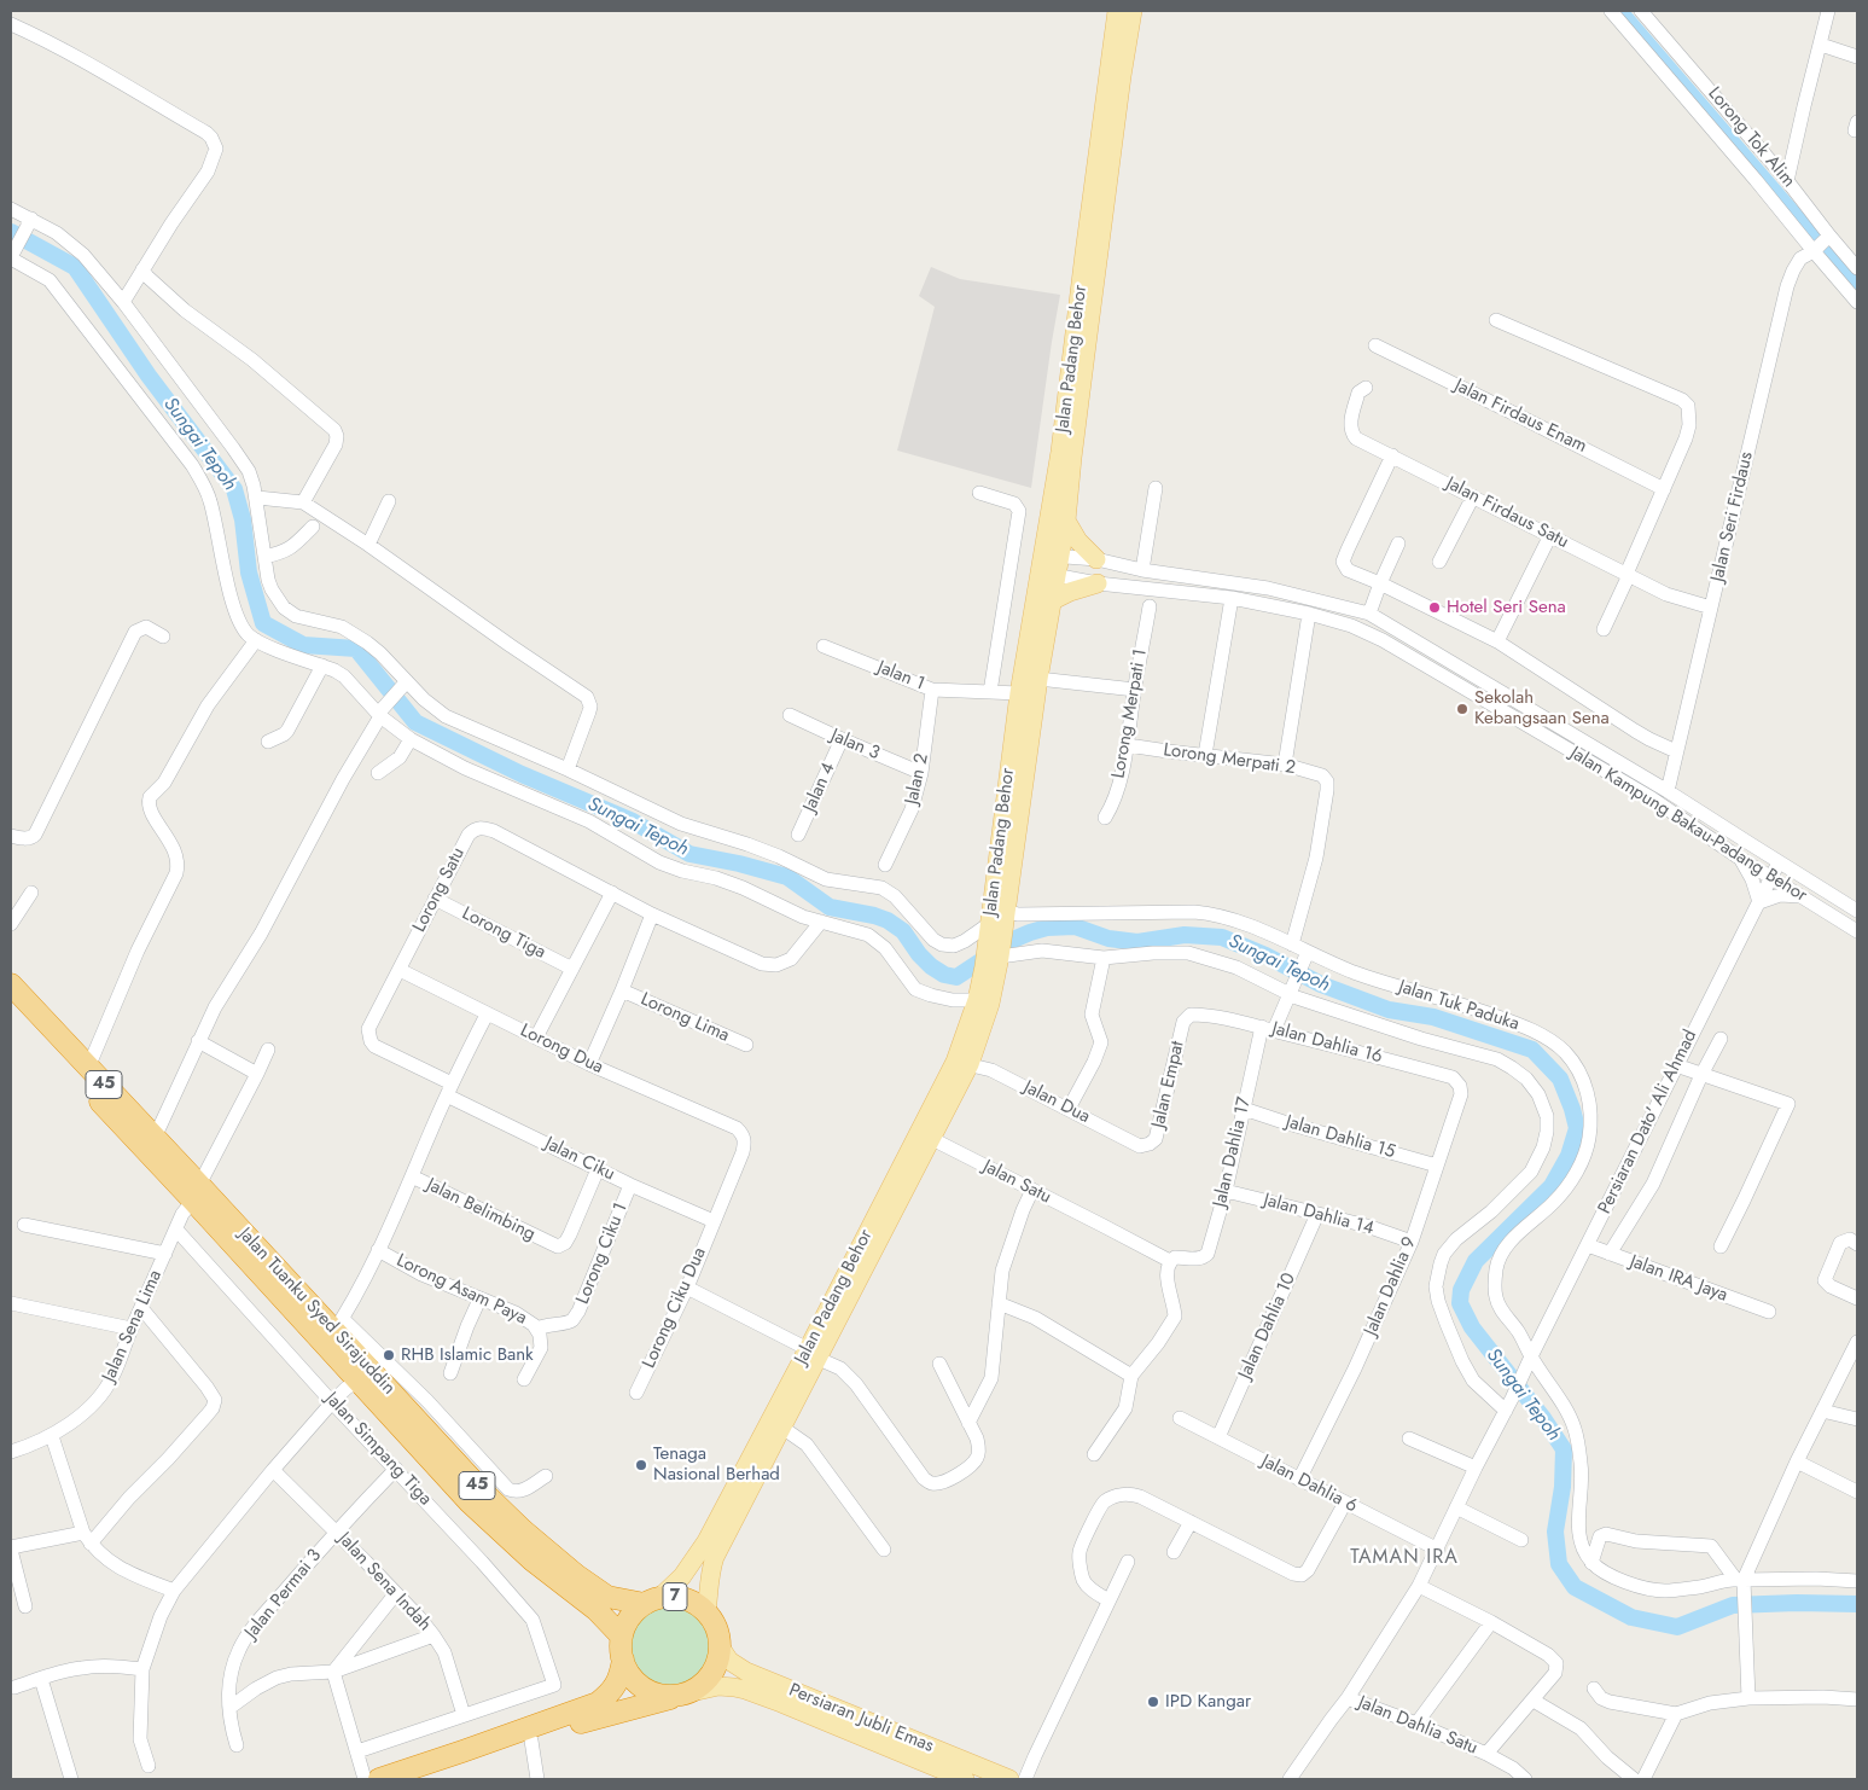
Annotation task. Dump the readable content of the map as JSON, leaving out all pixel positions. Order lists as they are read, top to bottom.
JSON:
{
  "streets": {
    "highway": ["45", "Jalan Tuanku Syed Sirajuddin", "7"],
    "main road": ["Jalan Padang Behor", "Persiaran Jubli Emas"],
    "street": [
      "Lorong Tok Alim",
      "Jalan Firdaus Enam",
      "Jalan Firdaus Satu",
      "Jalan Seri Firdaus",
      "Jalan 1",
      "Lorong Merpati 1",
      "Jalan 3",
      "Lorong Merpati 2",
      "Jalan 2",
      "Jalan 4",
      "Jalan Kampung Bakau-Padang Behor",
      "Lorong Satu",
      "Lorong Tiga",
      "Jalan Tuk Paduka",
      "Lorong Lima",
      "Jalan Dahlia 16",
      "Lorong Dua",
      "Jalan Empat",
      "Jalan Dua",
      "Persiaran Dato' Ali Ahmad",
      "Jalan Dahlia 15",
      "Jalan Dahlia 17",
      "Jalan Ciku",
      "Jalan Satu",
      "Jalan Belimbing",
      "Jalan Dahlia 14",
      "Lorong Ciku 1",
      "Jalan IRA Jaya",
      "Jalan Dahlia 9",
      "Lorong Asam Paya",
      "Lorong Ciku Dua",
      "Jalan Sena Lima",
      "Jalan Dahlia 10",
      "Jalan Simpang Tiga",
      "Jalan Dahlia 6",
      "Jalan Sena Indah",
      "Jalan Permai 3",
      "Jalan Dahlia Satu"
    ]
  },
  "crossings": [
    ["Lorong Tok Alim", "Jalan Seri Firdaus"],
    ["Jalan Padang Behor", "Jalan 1"],
    ["Jalan Padang Behor", "Jalan Kampung Bakau-Padang Behor"],
    ["Jalan Padang Behor", "Jalan Tuk Paduka"],
    ["Jalan Padang Behor", "Jalan Dua"],
    ["Jalan Padang Behor", "Jalan Satu"],
    ["Jalan Padang Behor", "Jalan Tuanku Syed Sirajuddin"],
    ["Jalan Padang Behor", "7"],
    ["Jalan Padang Behor", "Persiaran Jubli Emas"],
    ["Jalan Firdaus Satu", "Jalan Seri Firdaus"],
    ["Jalan Seri Firdaus", "Jalan Kampung Bakau-Padang Behor"],
    ["Jalan 1", "Jalan 2"],
    ["Lorong Merpati 1", "Lorong Merpati 2"],
    ["Jalan 3", "Jalan 2"],
    ["Jalan 3", "Jalan 4"],
    ["Lorong Merpati 2", "Jalan Tuk Paduka"],
    ["Jalan Kampung Bakau-Padang Behor", "Persiaran Dato' Ali Ahmad"],
    ["Lorong Satu", "Lorong Tiga"],
    ["Lorong Satu", "Lorong Dua"],
    ["Lorong Satu", "Jalan Ciku"],
    ["Jalan Tuk Paduka", "Persiaran Dato' Ali Ahmad"],
    ["Jalan Tuk Paduka", "Jalan Dahlia 17"],
    ["Jalan Dahlia 16", "Jalan Empat"],
    ["Jalan Dahlia 16", "Jalan Dahlia 17"],
    ["Jalan Dahlia 16", "Jalan Dahlia 9"],
    ["Lorong Dua", "Lorong Ciku Dua"],
    ["Jalan Empat", "Jalan Dua"],
    ["Persiaran Dato' Ali Ahmad", "Jalan IRA Jaya"],
    ["Persiaran Dato' Ali Ahmad", "Jalan Dahlia 6"],
    ["Persiaran Dato' Ali Ahmad", "Jalan Dahlia Satu"],
    ["Jalan Dahlia 15", "Jalan Dahlia 17"],
    ["Jalan Dahlia 15", "Jalan Dahlia 9"],
    ["Jalan Dahlia 17", "Jalan Satu"],
    ["Jalan Dahlia 17", "Jalan Dahlia 14"],
    ["Jalan Ciku", "Jalan Belimbing"],
    ["Jalan Ciku", "Lorong Ciku 1"],
    ["Jalan Ciku", "Lorong Ciku Dua"],
    ["Jalan Dahlia 14", "Jalan Dahlia 9"],
    ["Jalan Dahlia 14", "Jalan Dahlia 10"],
    ["Lorong Ciku 1", "Lorong Asam Paya"],
    ["Jalan Dahlia 9", "Jalan Dahlia 6"],
    ["Jalan Tuanku Syed Sirajuddin", "Jalan Sena Lima"],
    ["Jalan Tuanku Syed Sirajuddin", "7"],
    ["Jalan Tuanku Syed Sirajuddin", "Persiaran Jubli Emas"],
    ["Jalan Sena Lima", "Jalan Simpang Tiga"],
    ["Jalan Dahlia 10", "Jalan Dahlia 6"],
    ["Jalan Simpang Tiga", "Jalan Sena Indah"],
    ["Jalan Simpang Tiga", "Jalan Permai 3"],
    ["Jalan Sena Indah", "Jalan Permai 3"],
    ["7", "Persiaran Jubli Emas"]
  ],
  "districts": ["TAMAN IRA"],
  "water": ["Sungai Tepoh"],
  "places": [
    "Hotel Seri Sena",
    "Sekolah Kebangsaan Sena",
    "RHB Islamic Bank",
    "Tenaga Nasional Berhad",
    "IPD Kangar"
  ]
}
